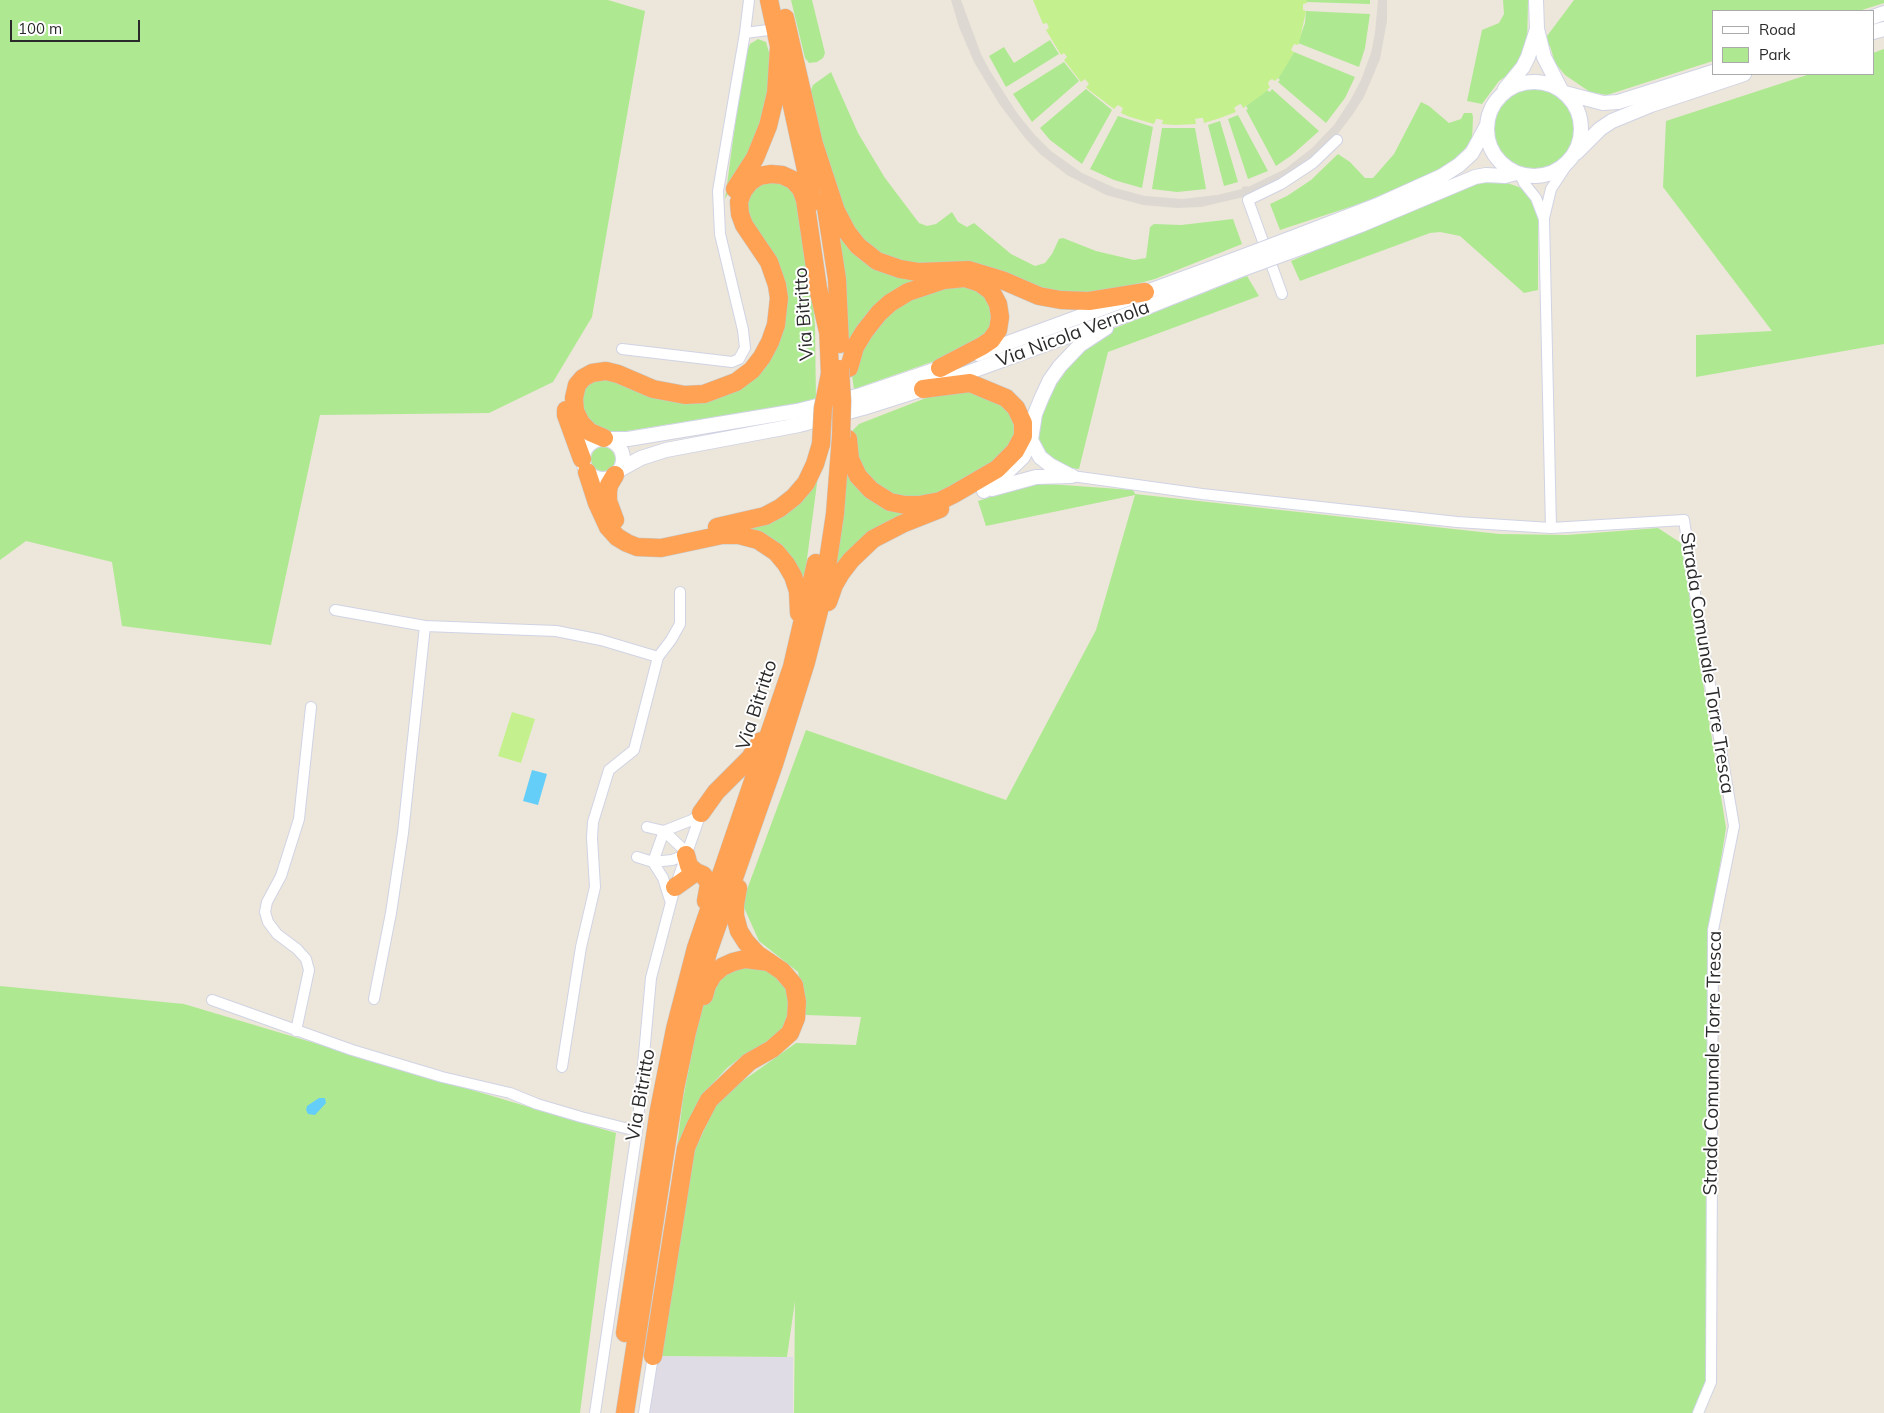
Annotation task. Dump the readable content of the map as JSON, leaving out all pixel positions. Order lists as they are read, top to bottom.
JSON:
{
  "streets": {
    "highway": ["Via Bitritto"],
    "main road": ["Via Nicola Vernola"],
    "street": ["Strada Comunale Torre Tresca"]
  },
  "legend": ["Road", "Park"],
  "scale_bar": "100 m"
}
